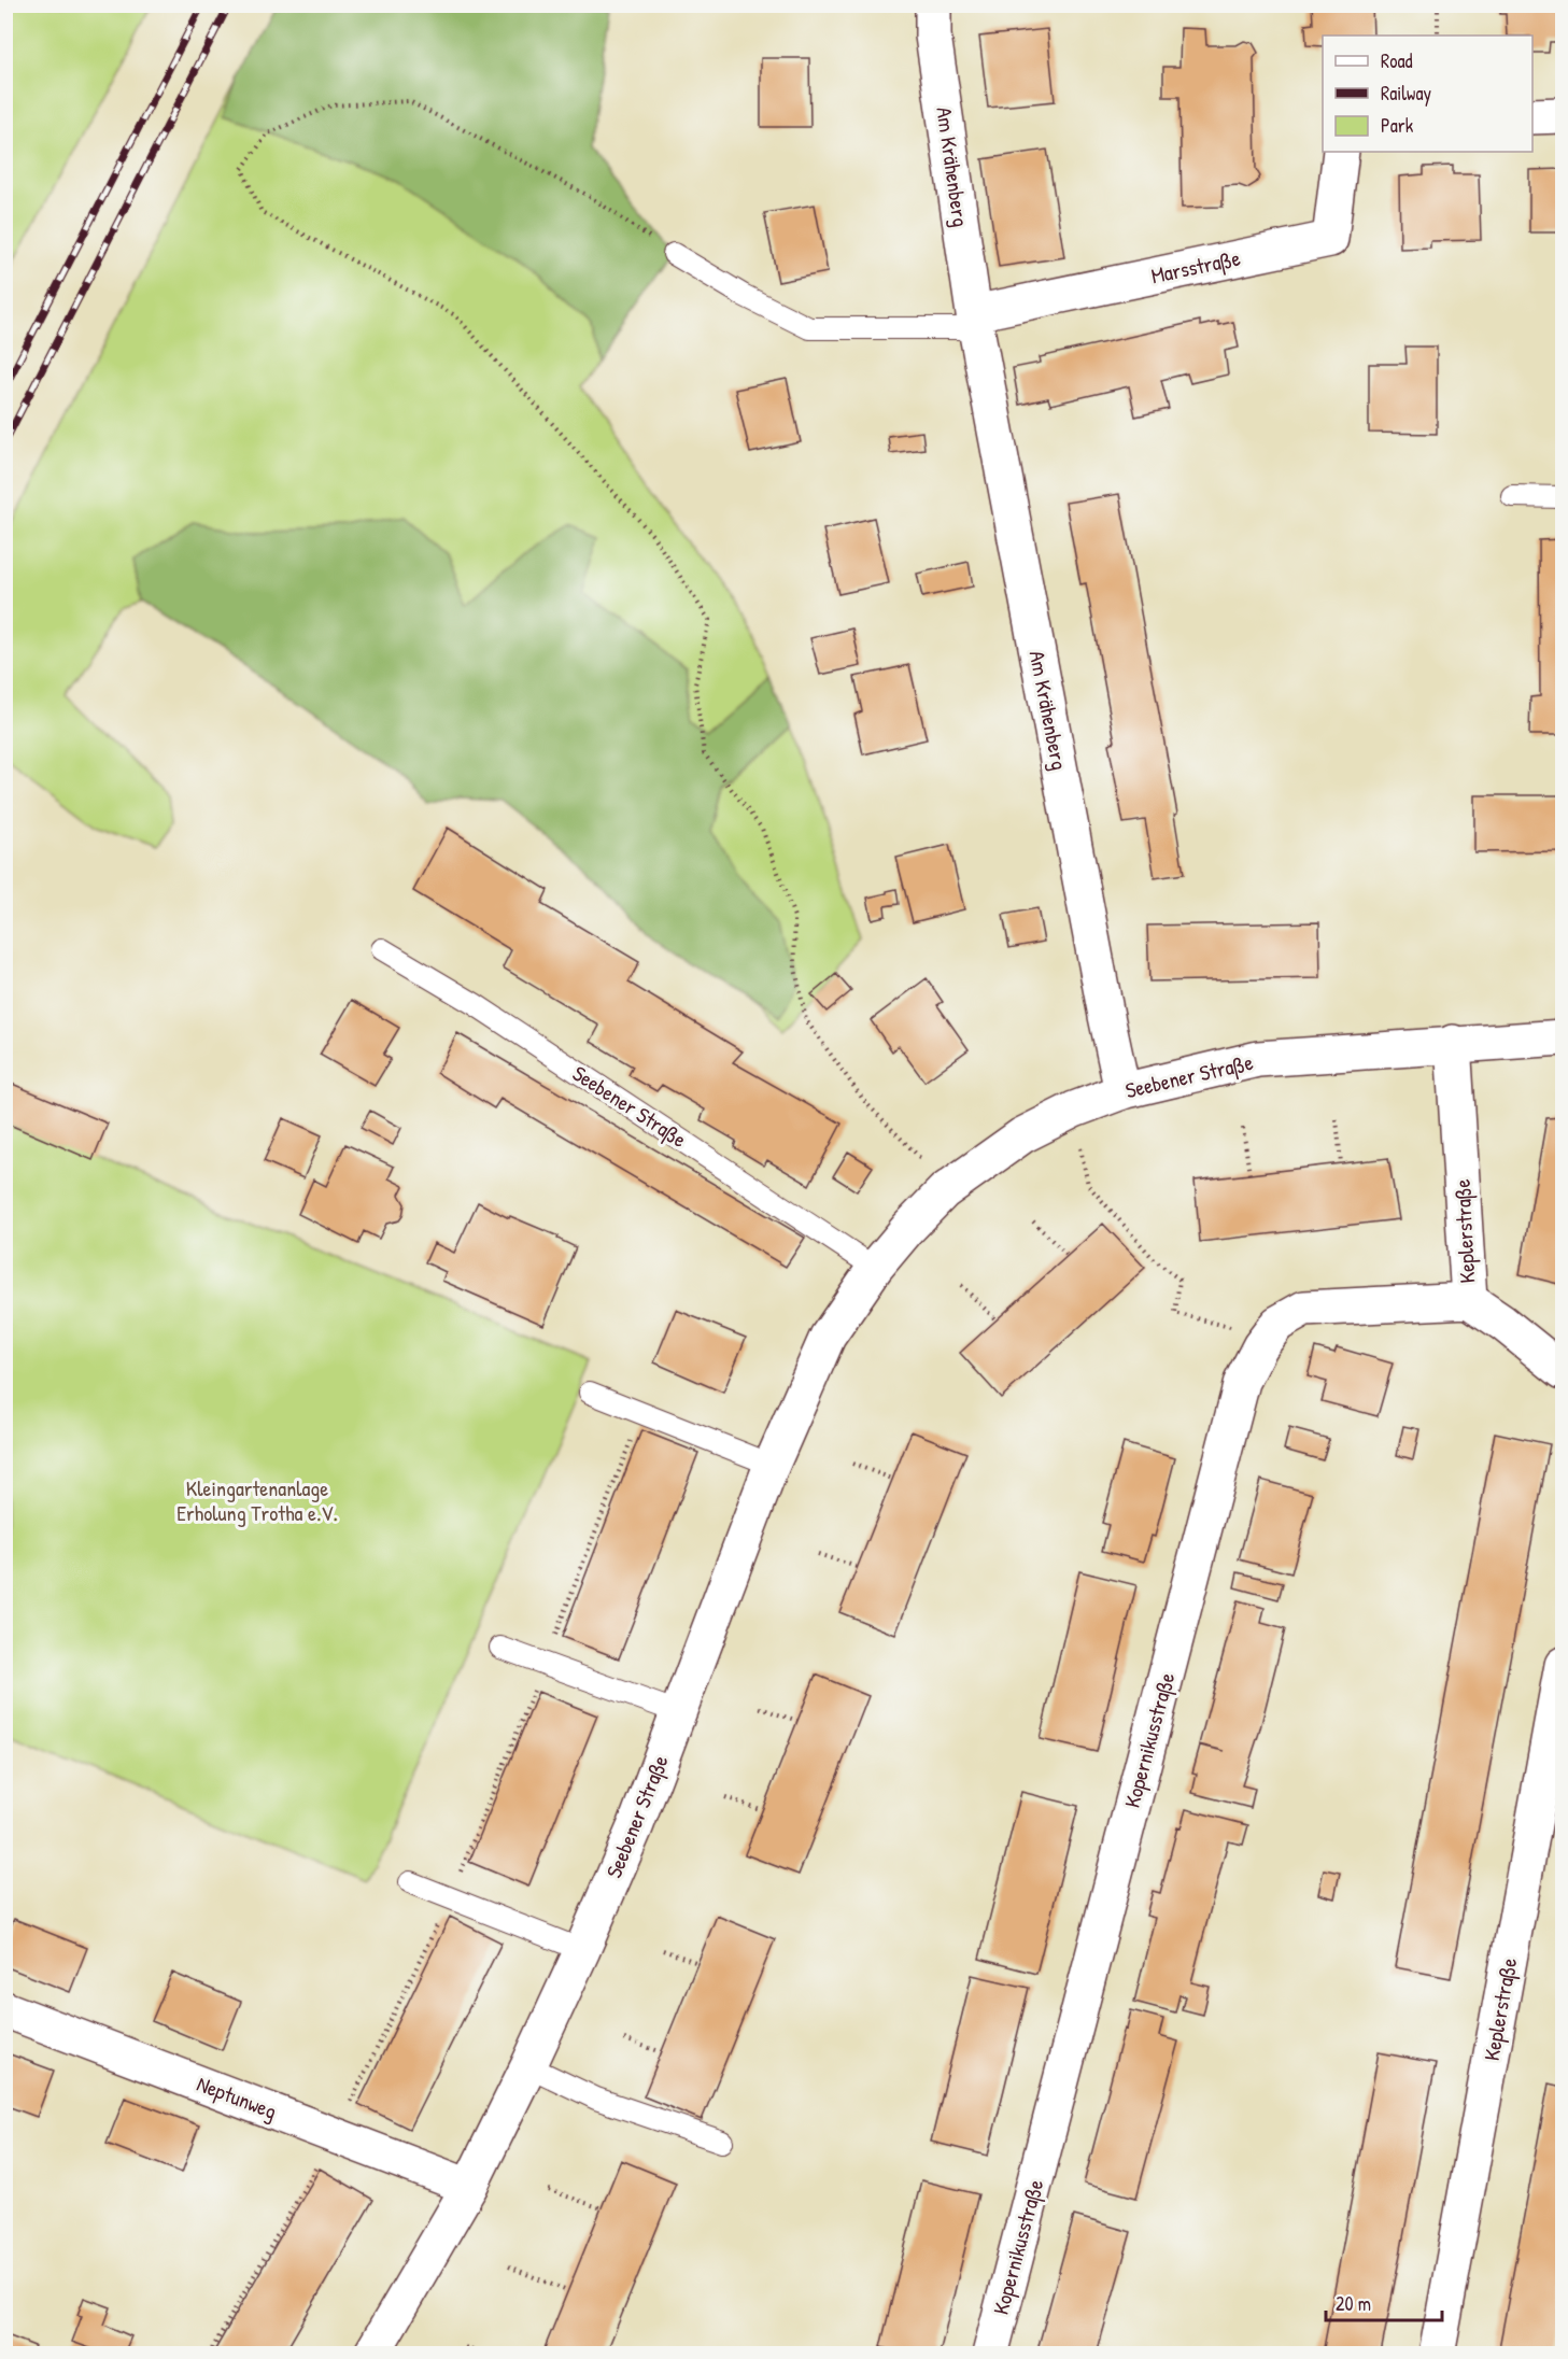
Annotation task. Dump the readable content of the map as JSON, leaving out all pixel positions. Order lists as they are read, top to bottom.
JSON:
{
  "streets": {
    "street": [
      "Am Krähenberg",
      "Marsstraße",
      "Seebener Straße",
      "Keplerstraße",
      "Kopernikusstraße",
      "Neptunweg"
    ]
  },
  "crossings": [
    ["Am Krähenberg", "Marsstraße"],
    ["Am Krähenberg", "Seebener Straße"],
    ["Seebener Straße", "Keplerstraße"],
    ["Seebener Straße", "Neptunweg"],
    ["Keplerstraße", "Kopernikusstraße"]
  ],
  "parks": ["Kleingartenanlage Erholung Trotha e.V."],
  "legend": ["Road", "Railway", "Park"],
  "scale_bar": "20 m"
}
